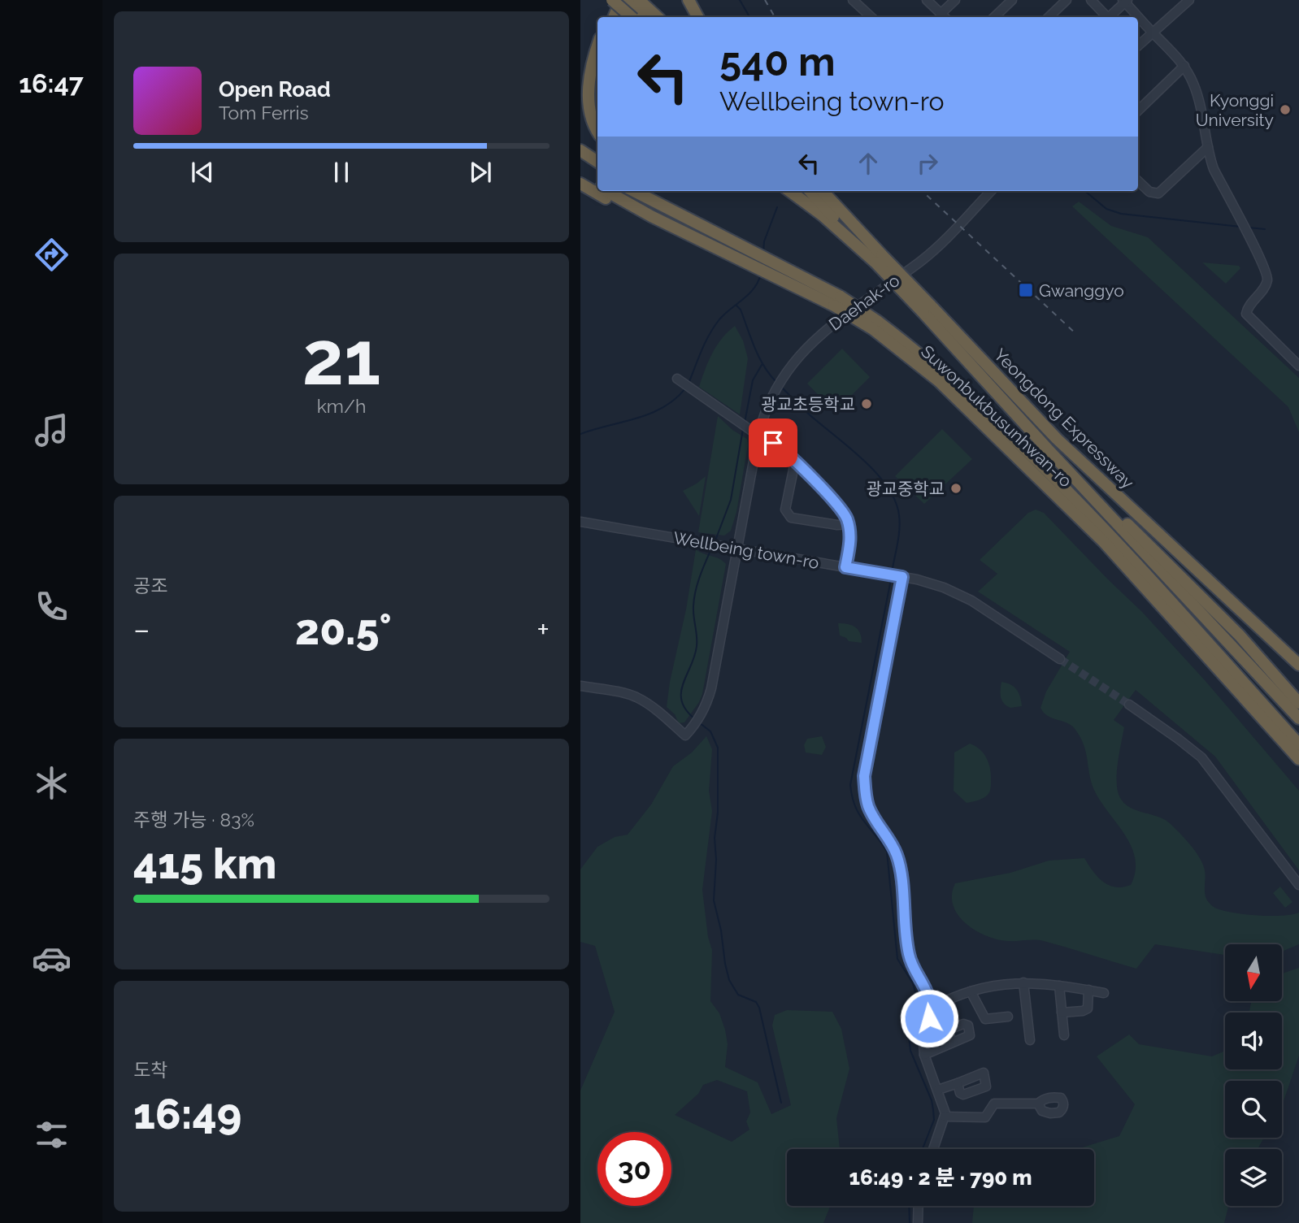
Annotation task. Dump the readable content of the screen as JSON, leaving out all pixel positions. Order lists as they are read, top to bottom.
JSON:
{
  "streets": {
    "highway": ["Suwonbukbusunhwan-ro", "Yeongdong Expressway"],
    "street": ["Daehak-ro", "Wellbeing town-ro"]
  },
  "crossings": [
    ["Daehak-ro", "Wellbeing town-ro"]
  ],
  "places": {
    "other": ["Kyonggi University", "광교초등학교", "광교중학교"],
    "transit": ["Gwanggyo"]
  },
  "north": "bottom",
  "page": {
    "tabs": "16:47",
    "turn": ["540 m", "Wellbeing town-ro"],
    "song": ["Open Road", "Tom Ferris"],
    "tile": [
      ["21", "km/h"],
      "공조",
      ["주행 가능 · 83%", "415 km"],
      ["도착", "16:49"]
    ],
    "heat": ["−", "20.5°", "+"],
    "limit": "30",
    "trip": "16:49 · 2 분 · 790 m"
  }
}
